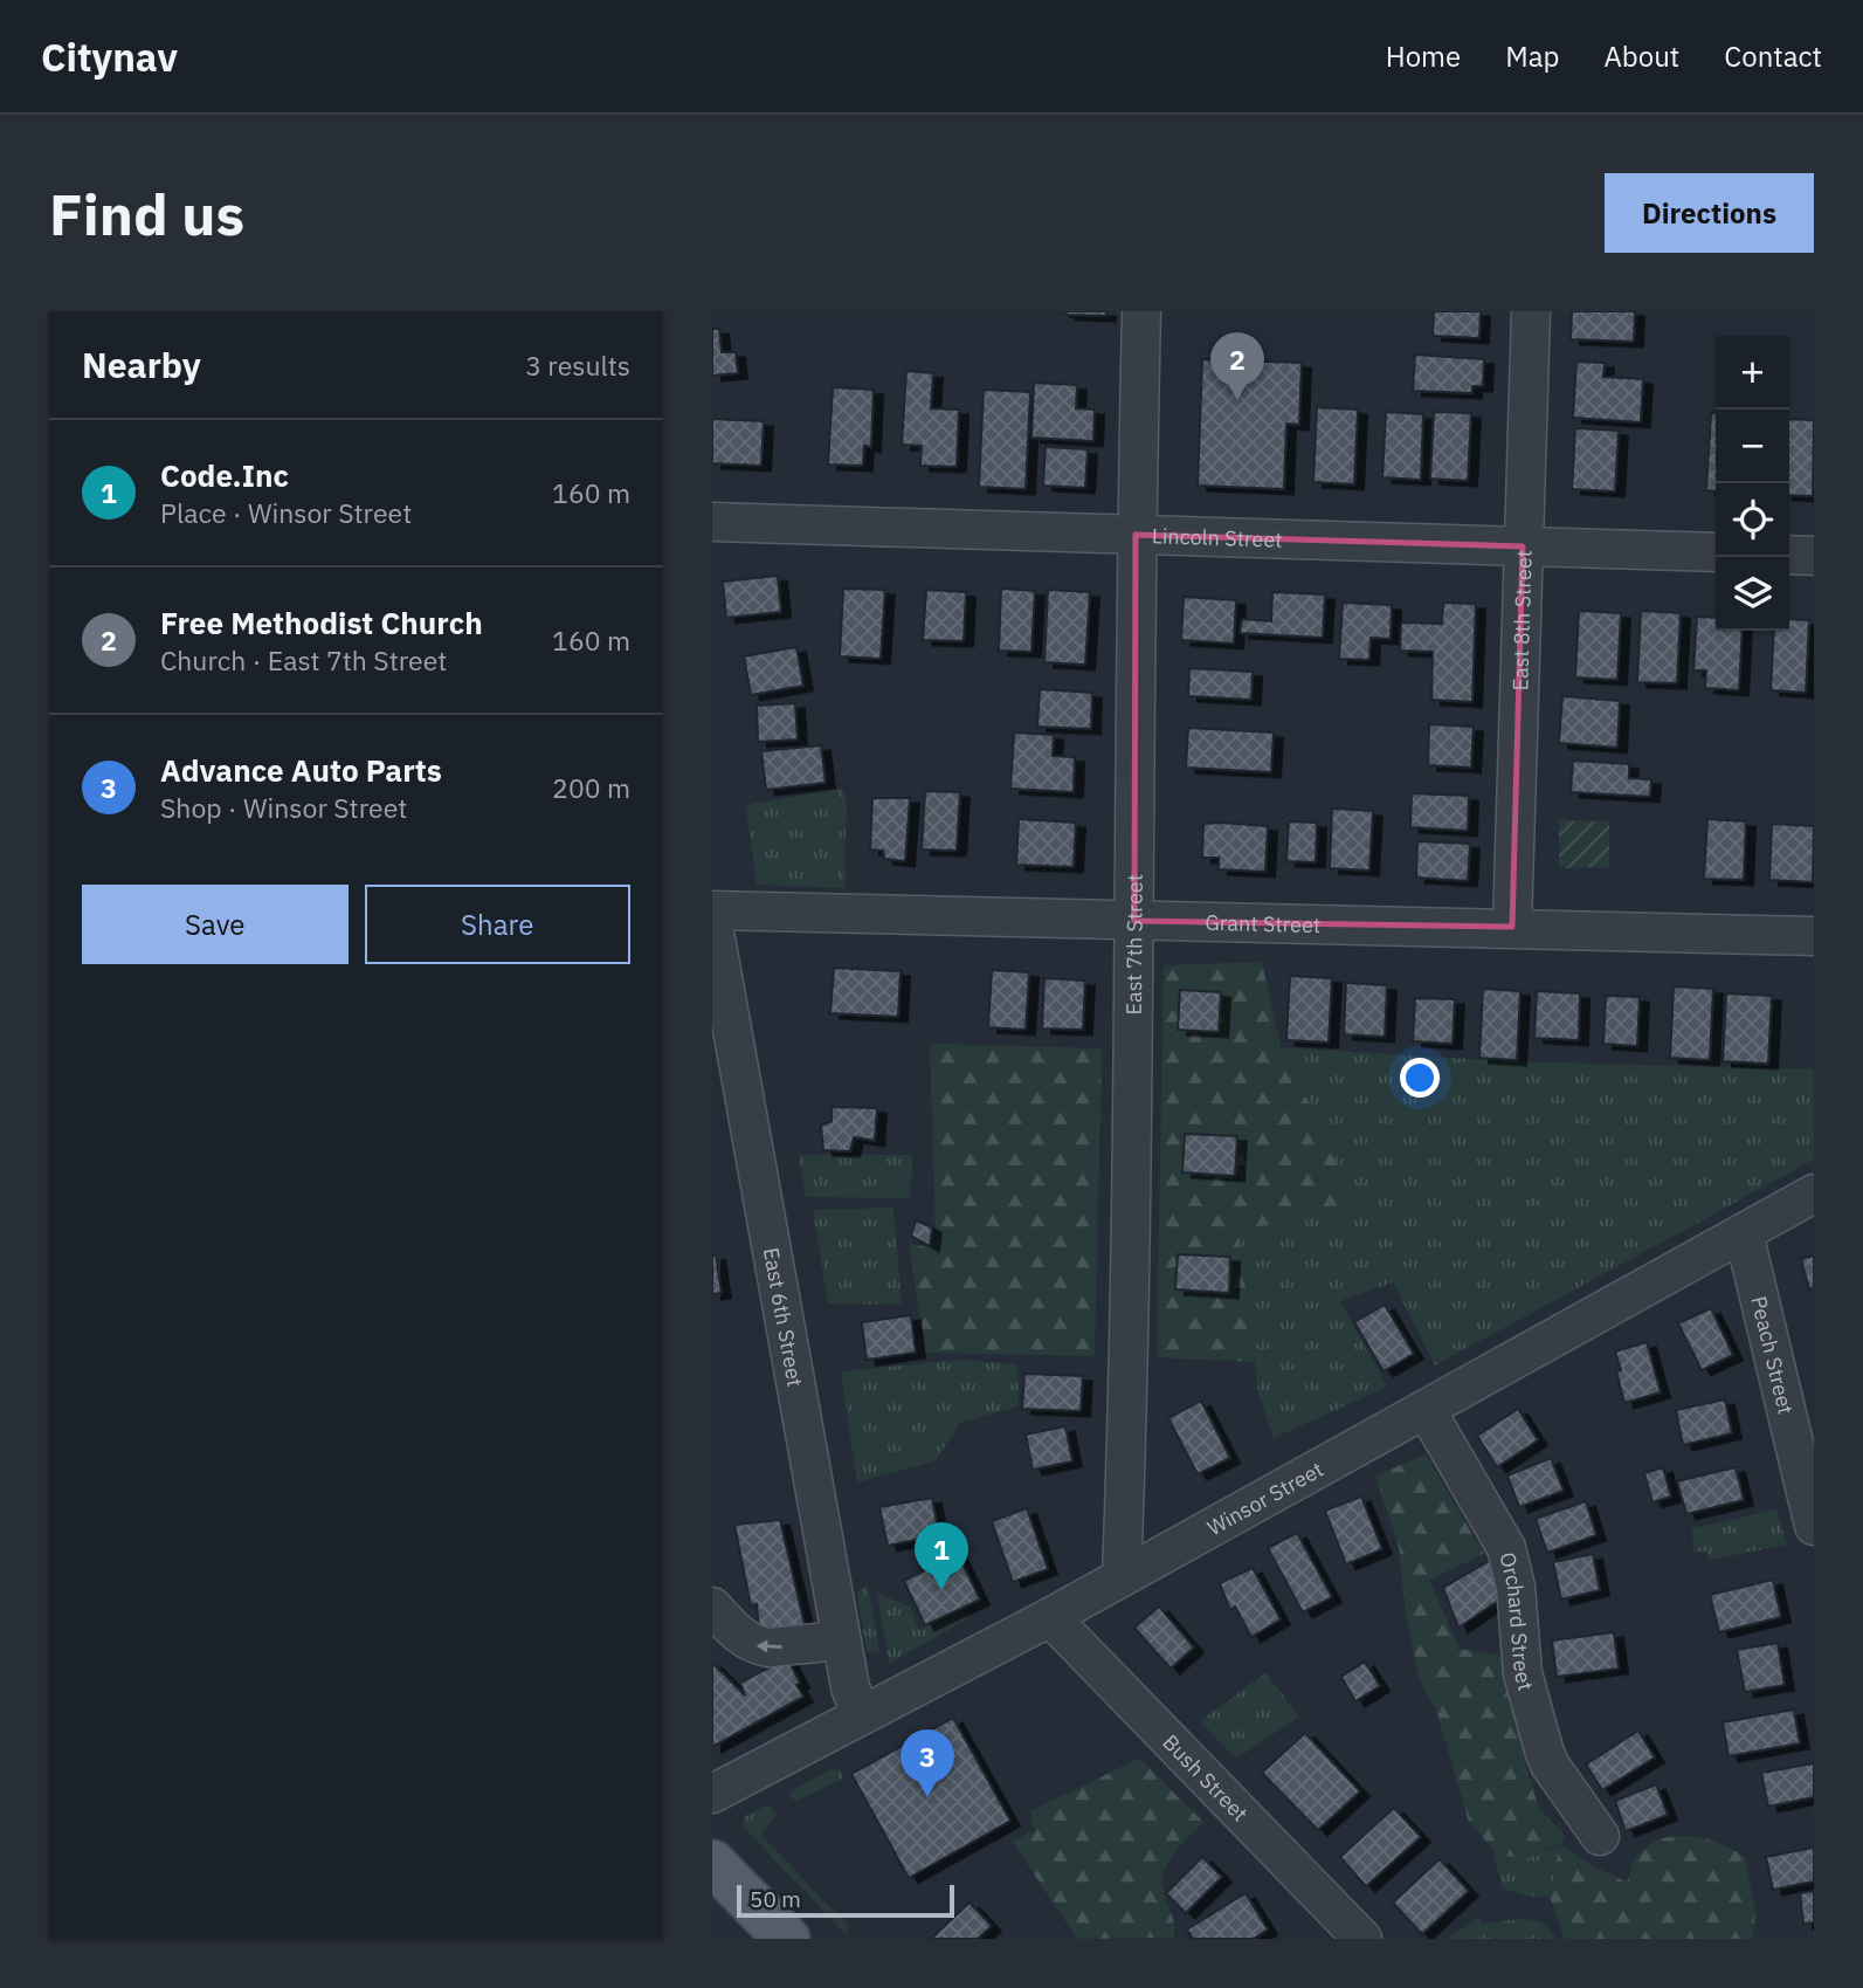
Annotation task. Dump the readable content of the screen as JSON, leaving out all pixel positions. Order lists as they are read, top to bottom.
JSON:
{
  "streets": {
    "street": [
      "Lincoln Street",
      "East 8th Street",
      "Grant Street",
      "East 7th Street",
      "East 6th Street",
      "Peach Street",
      "Winsor Street",
      "Orchard Street",
      "Bush Street"
    ]
  },
  "crossings": [
    ["Lincoln Street", "East 8th Street"],
    ["Lincoln Street", "East 7th Street"],
    ["East 8th Street", "Grant Street"],
    ["Grant Street", "East 7th Street"],
    ["East 7th Street", "Winsor Street"],
    ["East 6th Street", "Winsor Street"],
    ["Peach Street", "Winsor Street"],
    ["Winsor Street", "Orchard Street"],
    ["Winsor Street", "Bush Street"]
  ],
  "scale_bar": "50 m",
  "page": {
    "header": "Citynav",
    "nav": [
      "Home",
      "Map",
      "About",
      "Contact"
    ],
    "buttons": [
      "Directions",
      ["Save", "Share"]
    ],
    "title": "Find us",
    "heading": ["Nearby", "3 results"],
    "pins": ["2", "1", "3"],
    "map_buttons": ["+", "−"],
    "list": [
      {
        "mark": "1",
        "name": "Code.Inc",
        "note": "Place · Winsor Street",
        "value": "160 m"
      },
      {
        "mark": "2",
        "name": "Free Methodist Church",
        "note": "Church · East 7th Street",
        "value": "160 m"
      },
      {
        "mark": "3",
        "name": "Advance Auto Parts",
        "note": "Shop · Winsor Street",
        "value": "200 m"
      }
    ],
    "scale": "50 m"
  }
}
